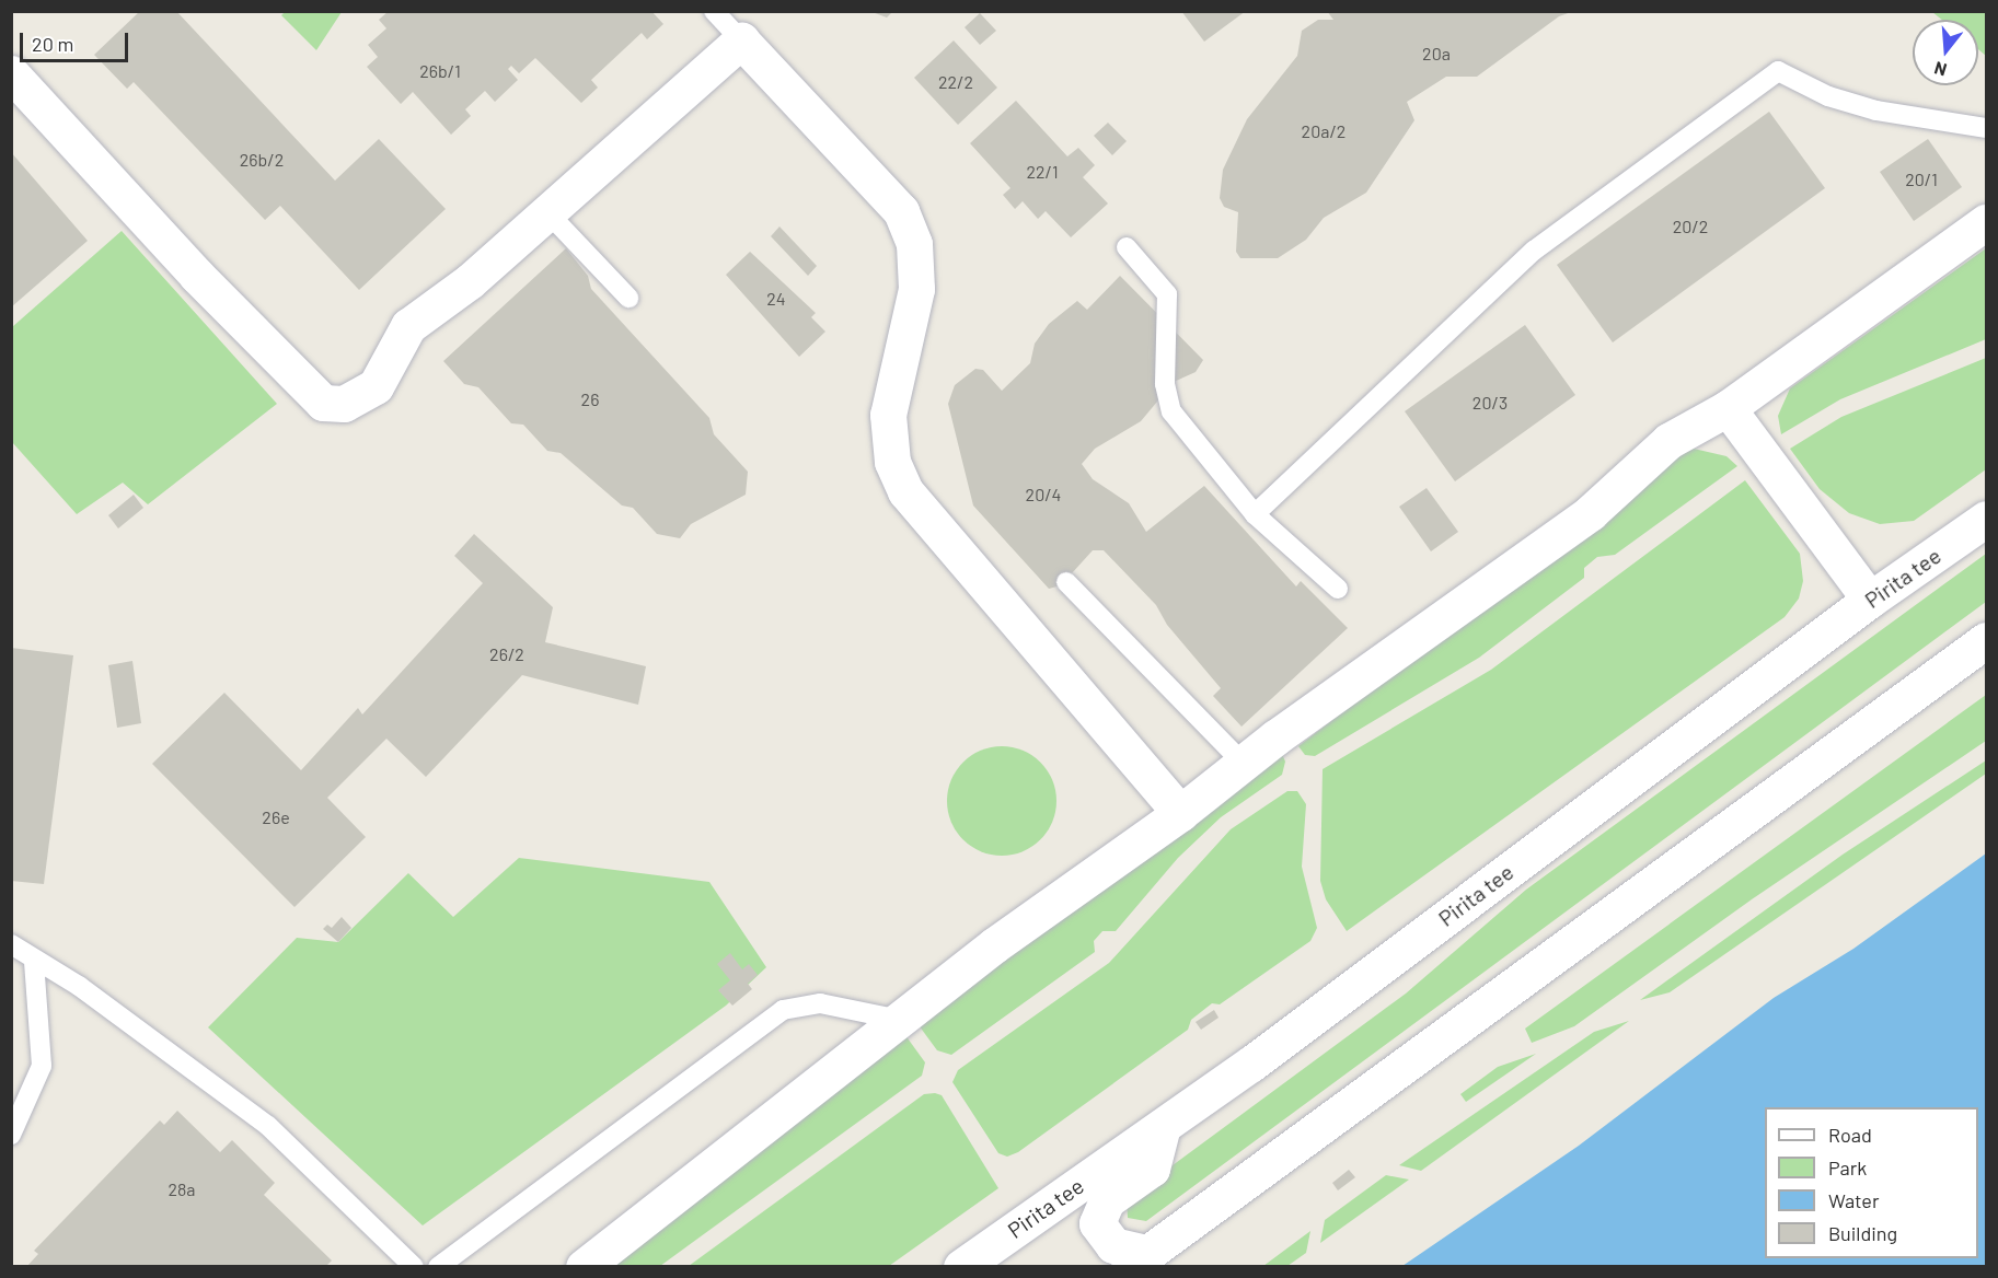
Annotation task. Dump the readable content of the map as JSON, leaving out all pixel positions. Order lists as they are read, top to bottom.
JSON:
{
  "streets": {
    "street": ["Pirita tee"]
  },
  "house_numbers": [
    "20a",
    "26b/1",
    "22/2",
    "20a/2",
    "26b/2",
    "22/1",
    "20/1",
    "20/2",
    "24",
    "26",
    "20/3",
    "20/4",
    "26/2",
    "26e",
    "28a"
  ],
  "legend": [
    "Road",
    "Park",
    "Water",
    "Building"
  ],
  "scale_bar": "20 m",
  "north": "bottom"
}
